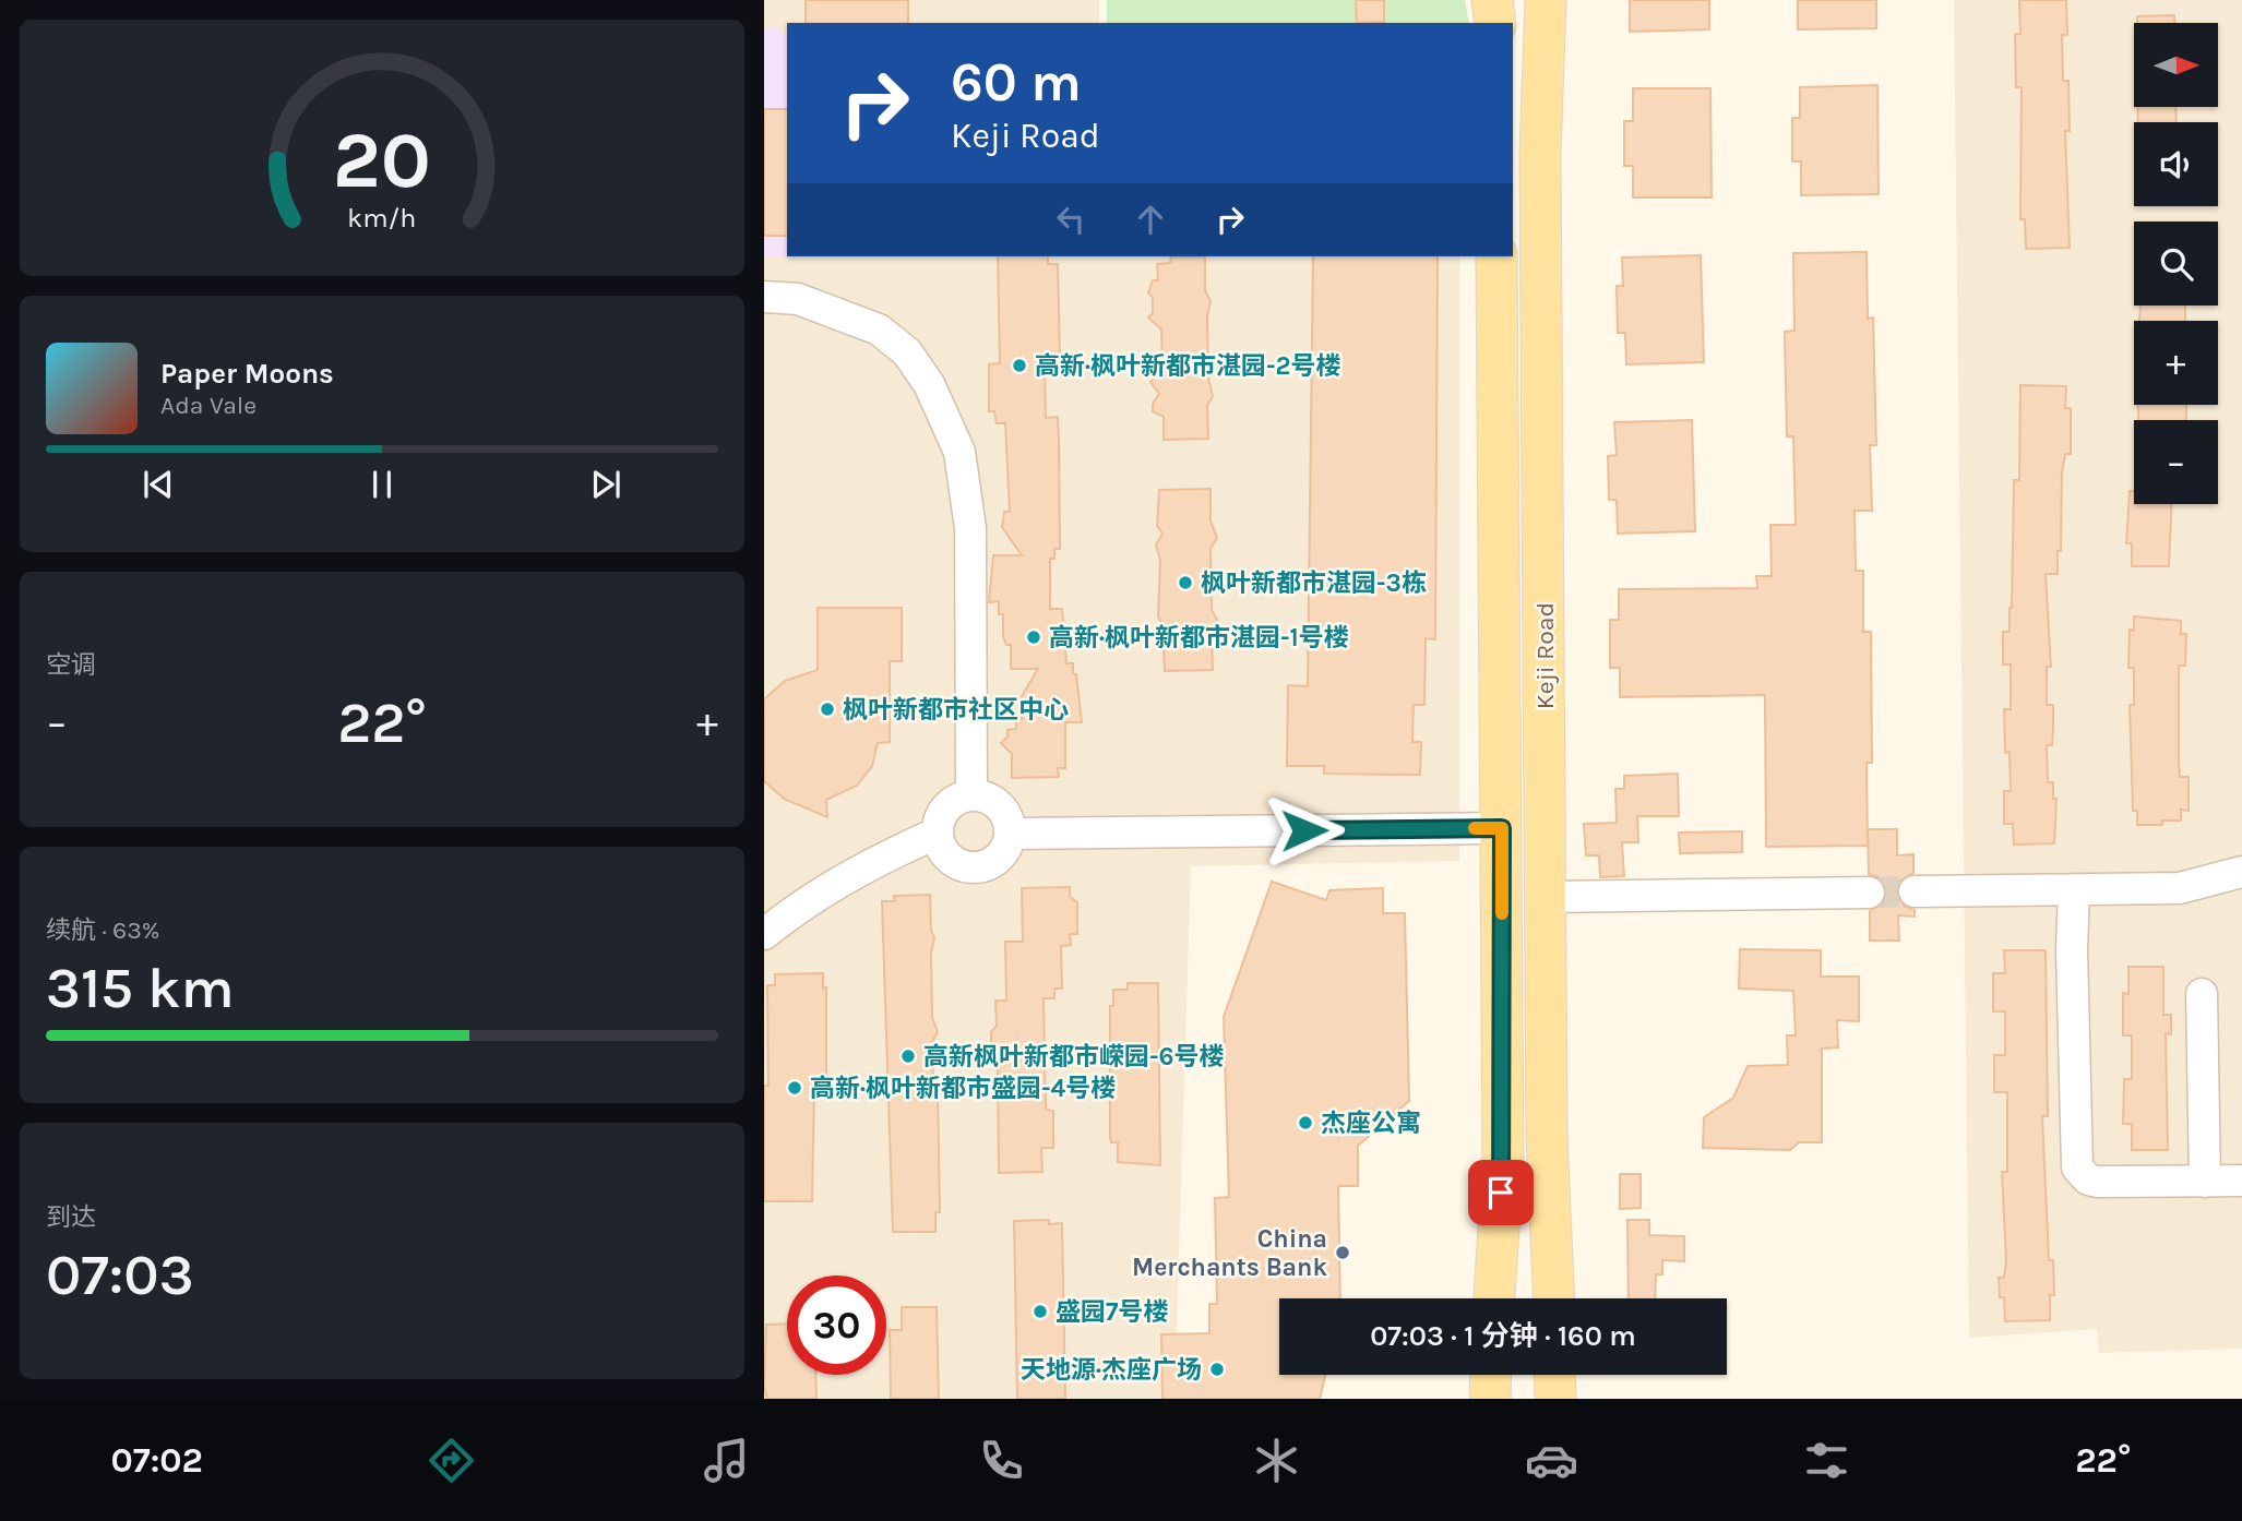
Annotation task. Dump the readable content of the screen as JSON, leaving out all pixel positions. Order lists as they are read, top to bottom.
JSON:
{
  "streets": {
    "main road": ["Keji Road"]
  },
  "places": [
    "高新·枫叶新都市湛园-2号楼",
    "枫叶新都市湛园-3栋",
    "高新·枫叶新都市湛园-1号楼",
    "枫叶新都市社区中心",
    "高新枫叶新都市嵘园-6号楼",
    "高新·枫叶新都市盛园-4号楼",
    "杰座公寓",
    "China Merchants Bank",
    "盛园7号楼",
    "天地源·杰座广场"
  ],
  "north": "right",
  "page": {
    "map_buttons": ["+", "−"],
    "turn": ["60 m", "Keji Road"],
    "song": ["Paper Moons", "Ada Vale"],
    "tile": [
      "空调",
      ["续航 · 63%", "315 km"],
      ["到达", "07:03"]
    ],
    "heat": ["−", "22°", "+"],
    "limit": "30",
    "trip": "07:03 · 1 分钟 · 160 m",
    "tabs": ["07:02", "22°"],
    "gauge": ["20", "km/h"]
  }
}
